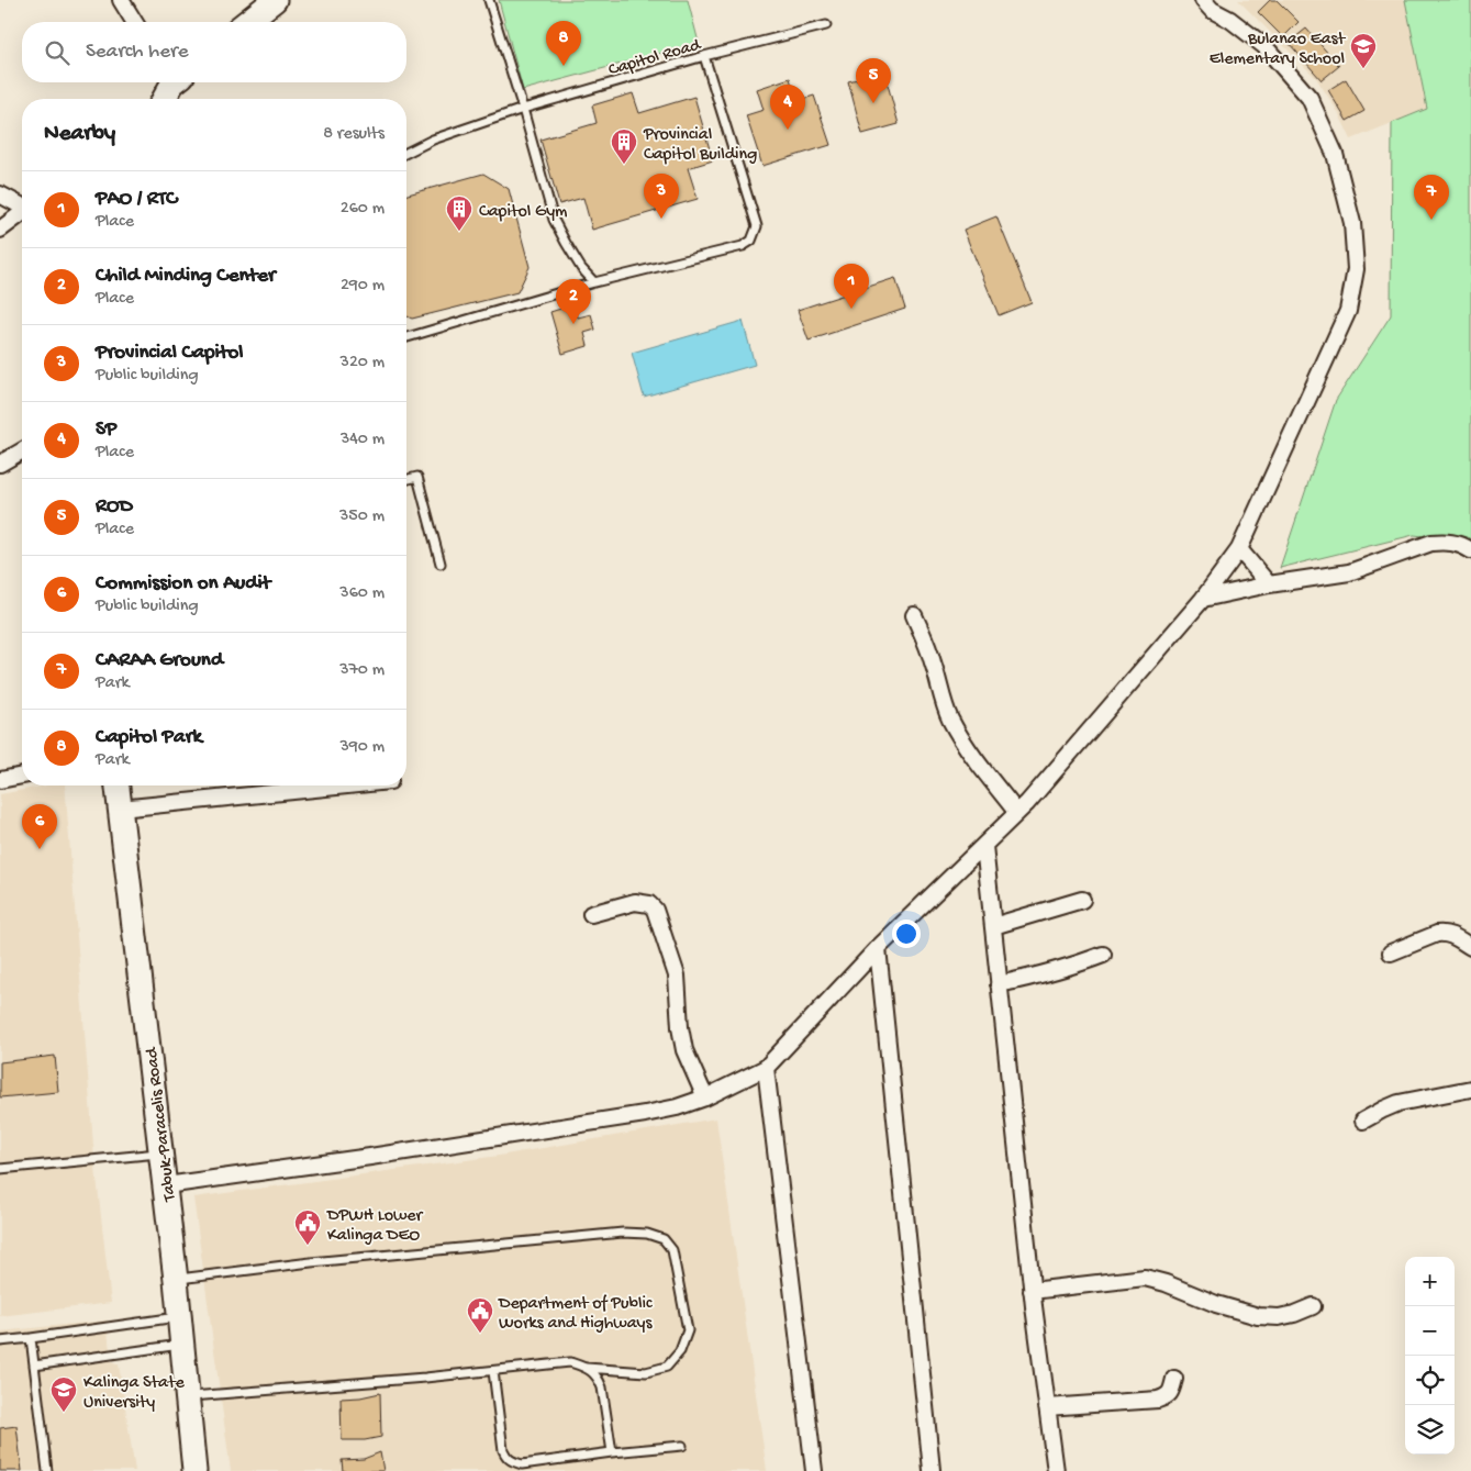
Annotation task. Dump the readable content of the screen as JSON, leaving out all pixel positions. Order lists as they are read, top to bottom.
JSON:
{
  "streets": {
    "main road": ["Tabuk-Paracelis Road"],
    "lane": ["Capitol Road"]
  },
  "places": {
    "school or university": ["Bulanao East Elementary School", "Kalinga State University"],
    "building": ["Provincial Capitol Building", "Capitol Gym"],
    "public building": ["DPWH Lower Kalinga DEO", "Department of Public Works and Highways"]
  },
  "page": {
    "pins": [
      "8",
      "5",
      "4",
      "3",
      "7",
      "1",
      "2",
      "6"
    ],
    "search": "Search here",
    "heading": ["Nearby", "8 results"],
    "list": [
      {
        "mark": "1",
        "name": "PAO / RTC",
        "note": "Place",
        "value": "260 m"
      },
      {
        "mark": "2",
        "name": "Child Minding Center",
        "note": "Place",
        "value": "290 m"
      },
      {
        "mark": "3",
        "name": "Provincial Capitol",
        "note": "Public building",
        "value": "320 m"
      },
      {
        "mark": "4",
        "name": "SP",
        "note": "Place",
        "value": "340 m"
      },
      {
        "mark": "5",
        "name": "ROD",
        "note": "Place",
        "value": "350 m"
      },
      {
        "mark": "6",
        "name": "Commission on Audit",
        "note": "Public building",
        "value": "360 m"
      },
      {
        "mark": "7",
        "name": "CARAA Ground",
        "note": "Park",
        "value": "370 m"
      },
      {
        "mark": "8",
        "name": "Capitol Park",
        "note": "Park",
        "value": "390 m"
      }
    ],
    "map_buttons": ["+", "−"]
  }
}
